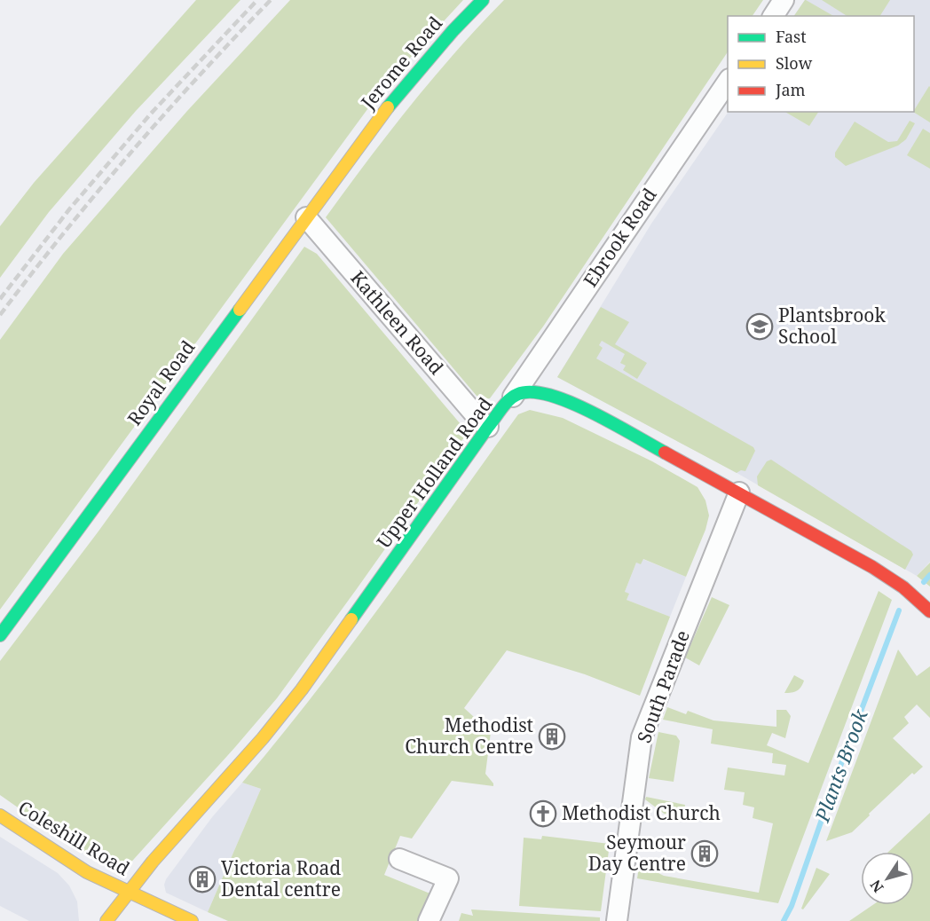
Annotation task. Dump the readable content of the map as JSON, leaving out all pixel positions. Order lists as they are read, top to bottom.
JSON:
{
  "streets": {
    "street": [
      "Jerome Road",
      "Ebrook Road",
      "Kathleen Road",
      "Royal Road",
      "Upper Holland Road",
      "South Parade",
      "Coleshill Road"
    ]
  },
  "crossings": [
    ["Jerome Road", "Royal Road"],
    ["Ebrook Road", "Upper Holland Road"],
    ["Kathleen Road", "Royal Road"],
    ["Kathleen Road", "Upper Holland Road"],
    ["Upper Holland Road", "South Parade"],
    ["Upper Holland Road", "Coleshill Road"]
  ],
  "water": ["Plants Brook"],
  "places": {
    "school or university": ["Plantsbrook School"],
    "building": ["Methodist Church Centre", "Seymour Day Centre", "Victoria Road Dental centre"],
    "church": ["Methodist Church"]
  },
  "legend": ["Fast", "Slow", "Jam"],
  "north": "bottom left"
}
